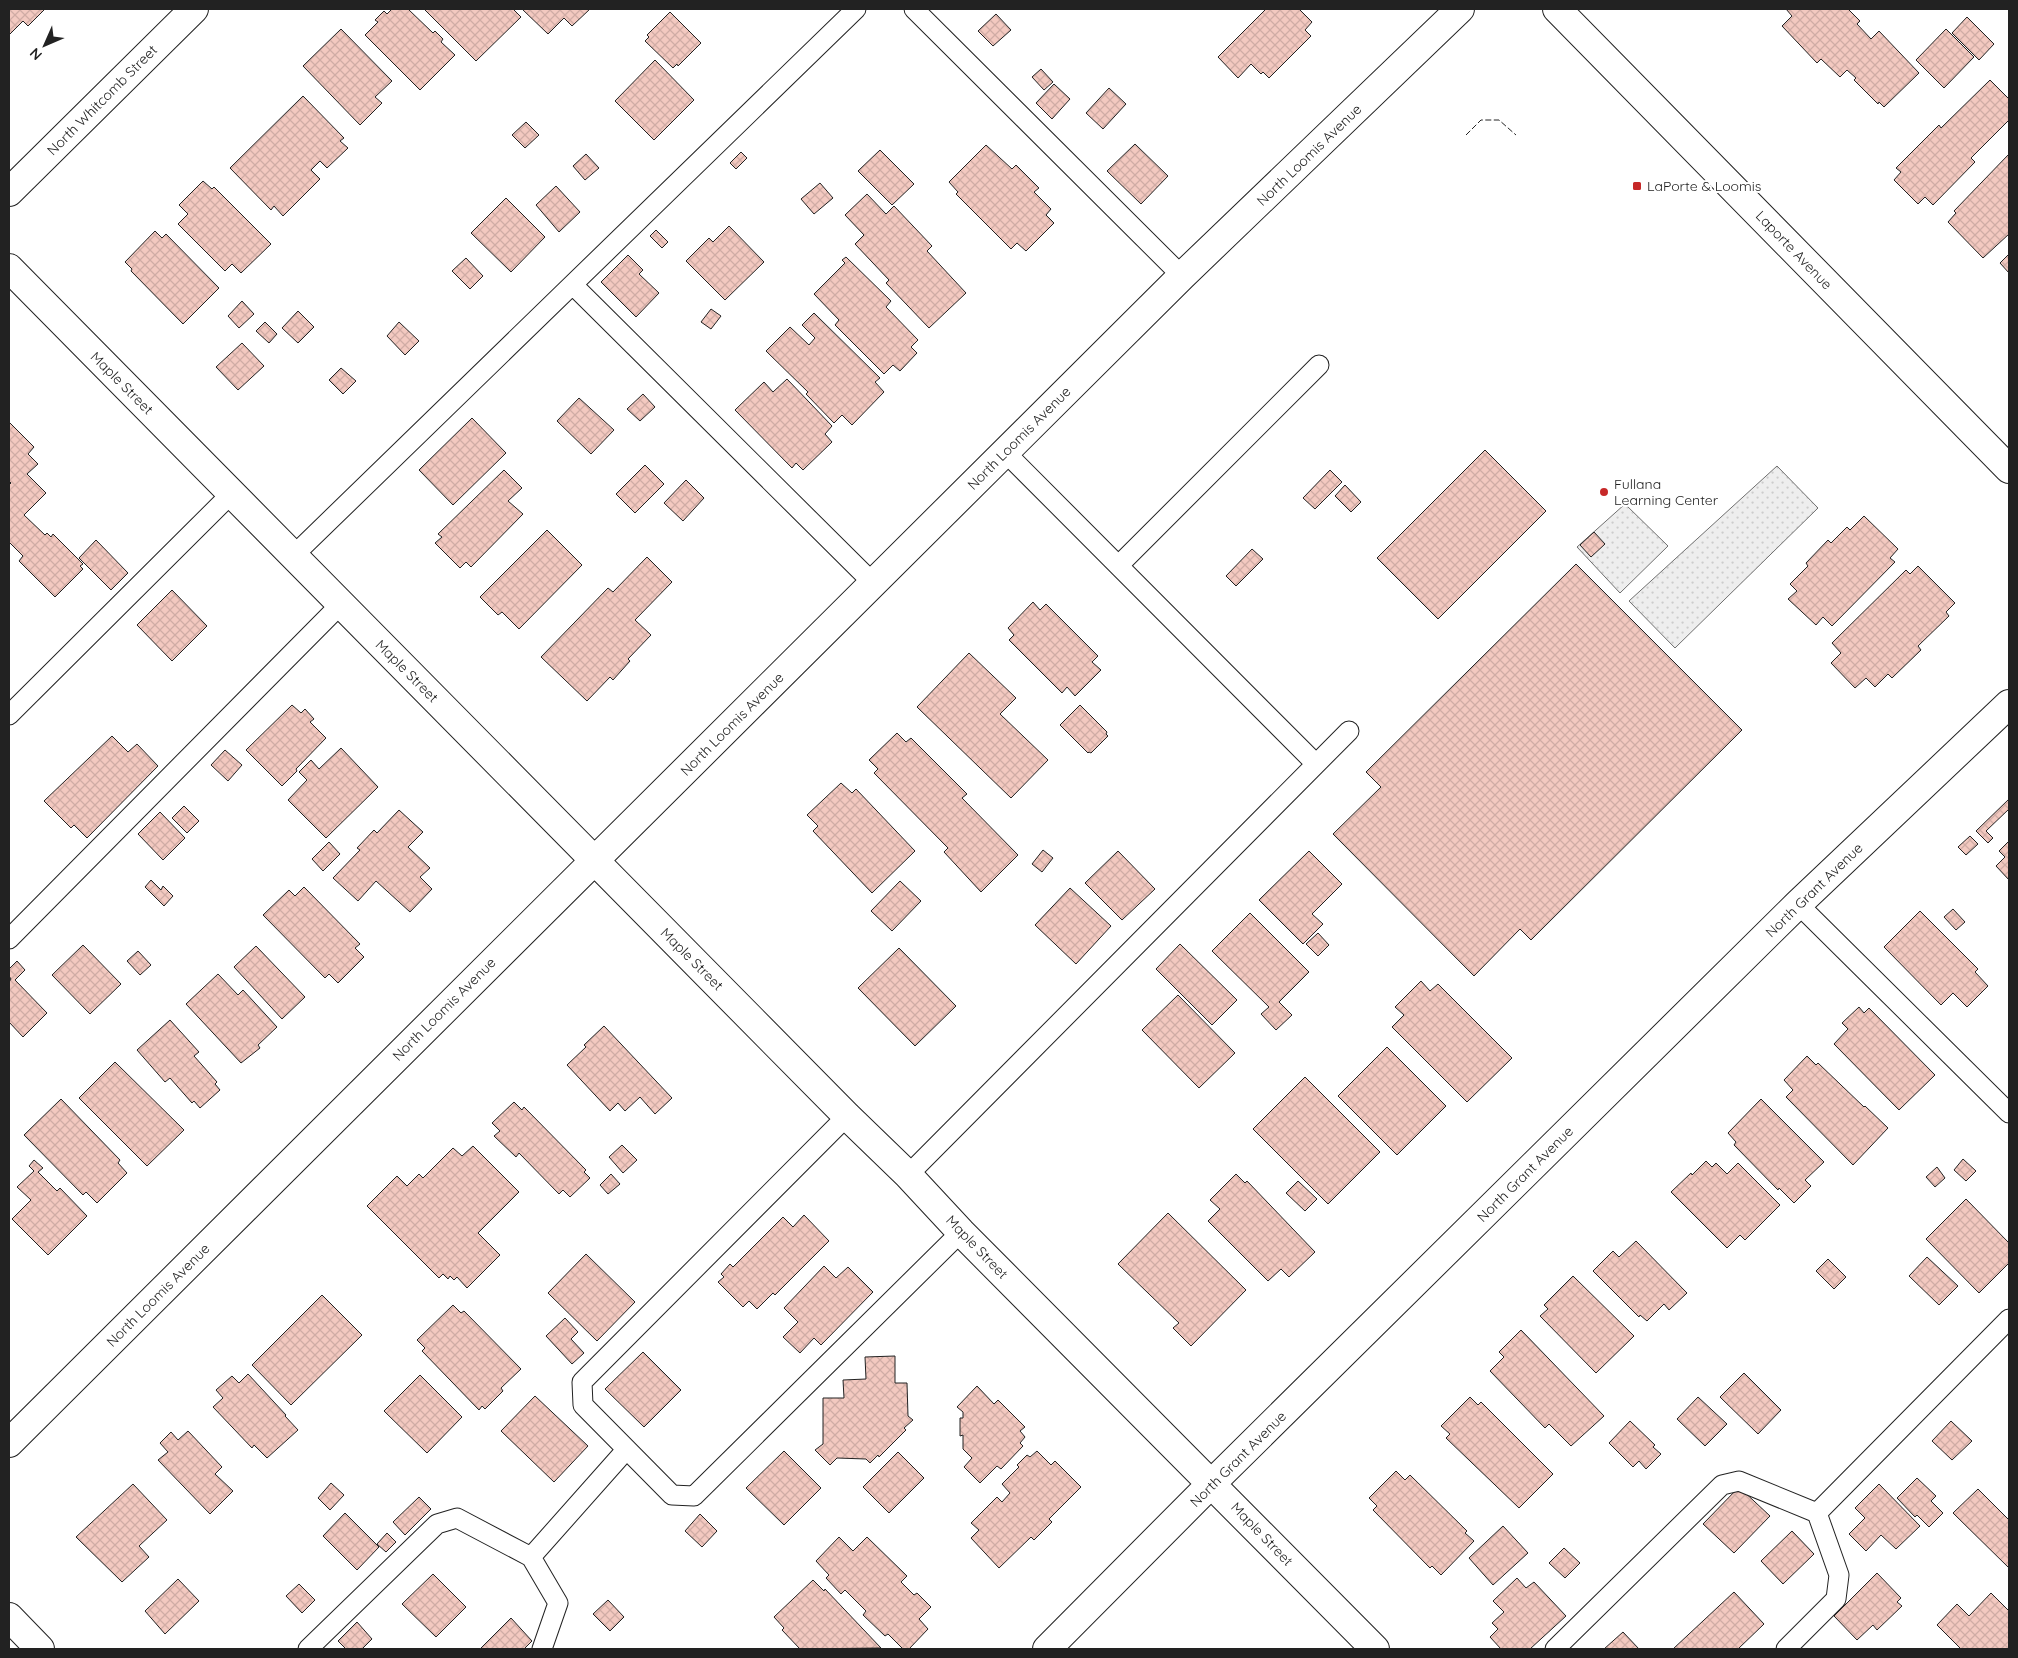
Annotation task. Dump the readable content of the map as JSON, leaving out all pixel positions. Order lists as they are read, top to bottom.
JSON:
{
  "streets": {
    "street": [
      "North Whitcomb Street",
      "North Loomis Avenue",
      "Laporte Avenue",
      "Maple Street",
      "North Grant Avenue"
    ]
  },
  "crossings": [
    ["North Loomis Avenue", "Maple Street"],
    ["Maple Street", "North Grant Avenue"]
  ],
  "places": {
    "transit": ["LaPorte & Loomis"],
    "other": ["Fullana Learning Center"]
  },
  "north": "bottom left"
}
